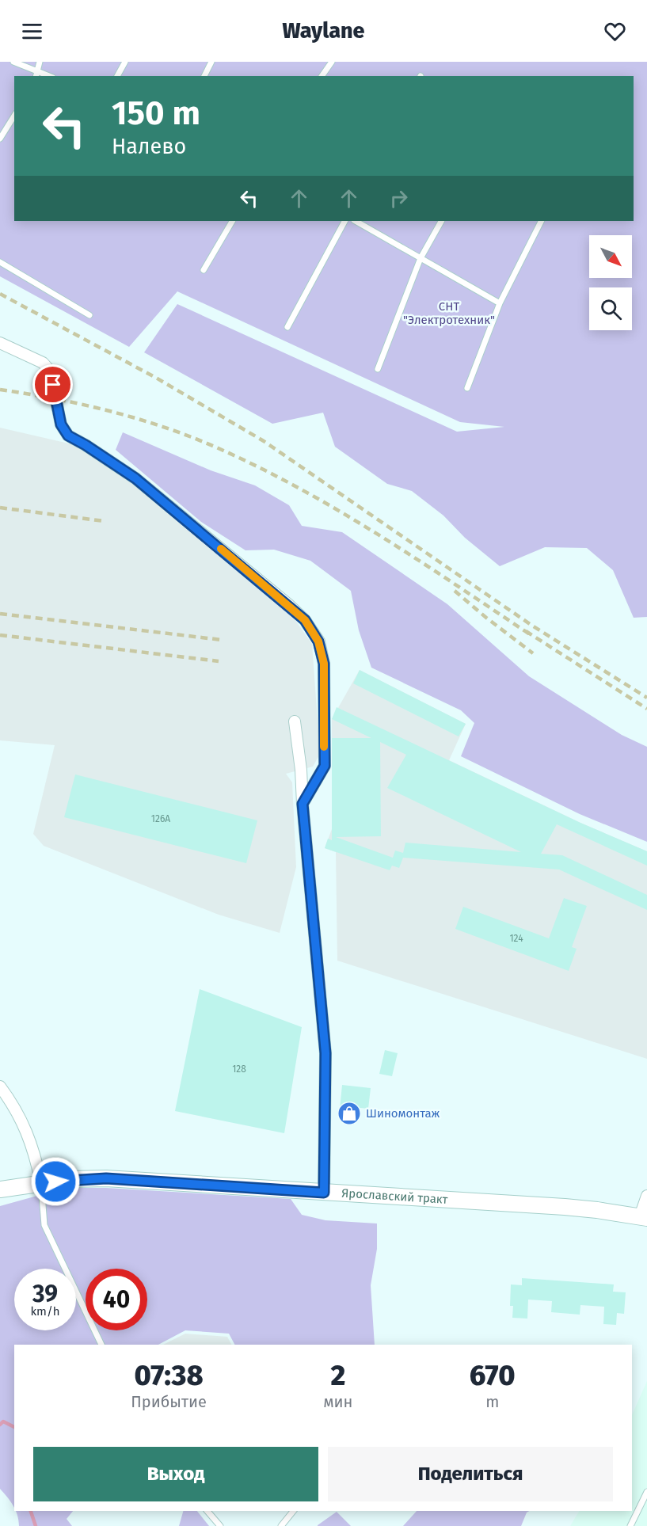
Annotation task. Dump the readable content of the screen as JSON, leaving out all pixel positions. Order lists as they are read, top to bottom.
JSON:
{
  "streets": {
    "street": ["Ярославский тракт"]
  },
  "parks": ["СНТ \"Электротехник\""],
  "places": {
    "shop": ["Шиномонтаж"]
  },
  "house_numbers": ["126А", "124", "128"],
  "north": "bottom right",
  "page": {
    "header": "Waylane",
    "turn": ["150 m", "Налево"],
    "speed": "39 km/h",
    "limit": "40",
    "eta": [
      "07:38",
      "Прибытие",
      "2",
      "мин",
      "670",
      "m"
    ],
    "buttons": ["Выход", "Поделиться"]
  }
}
